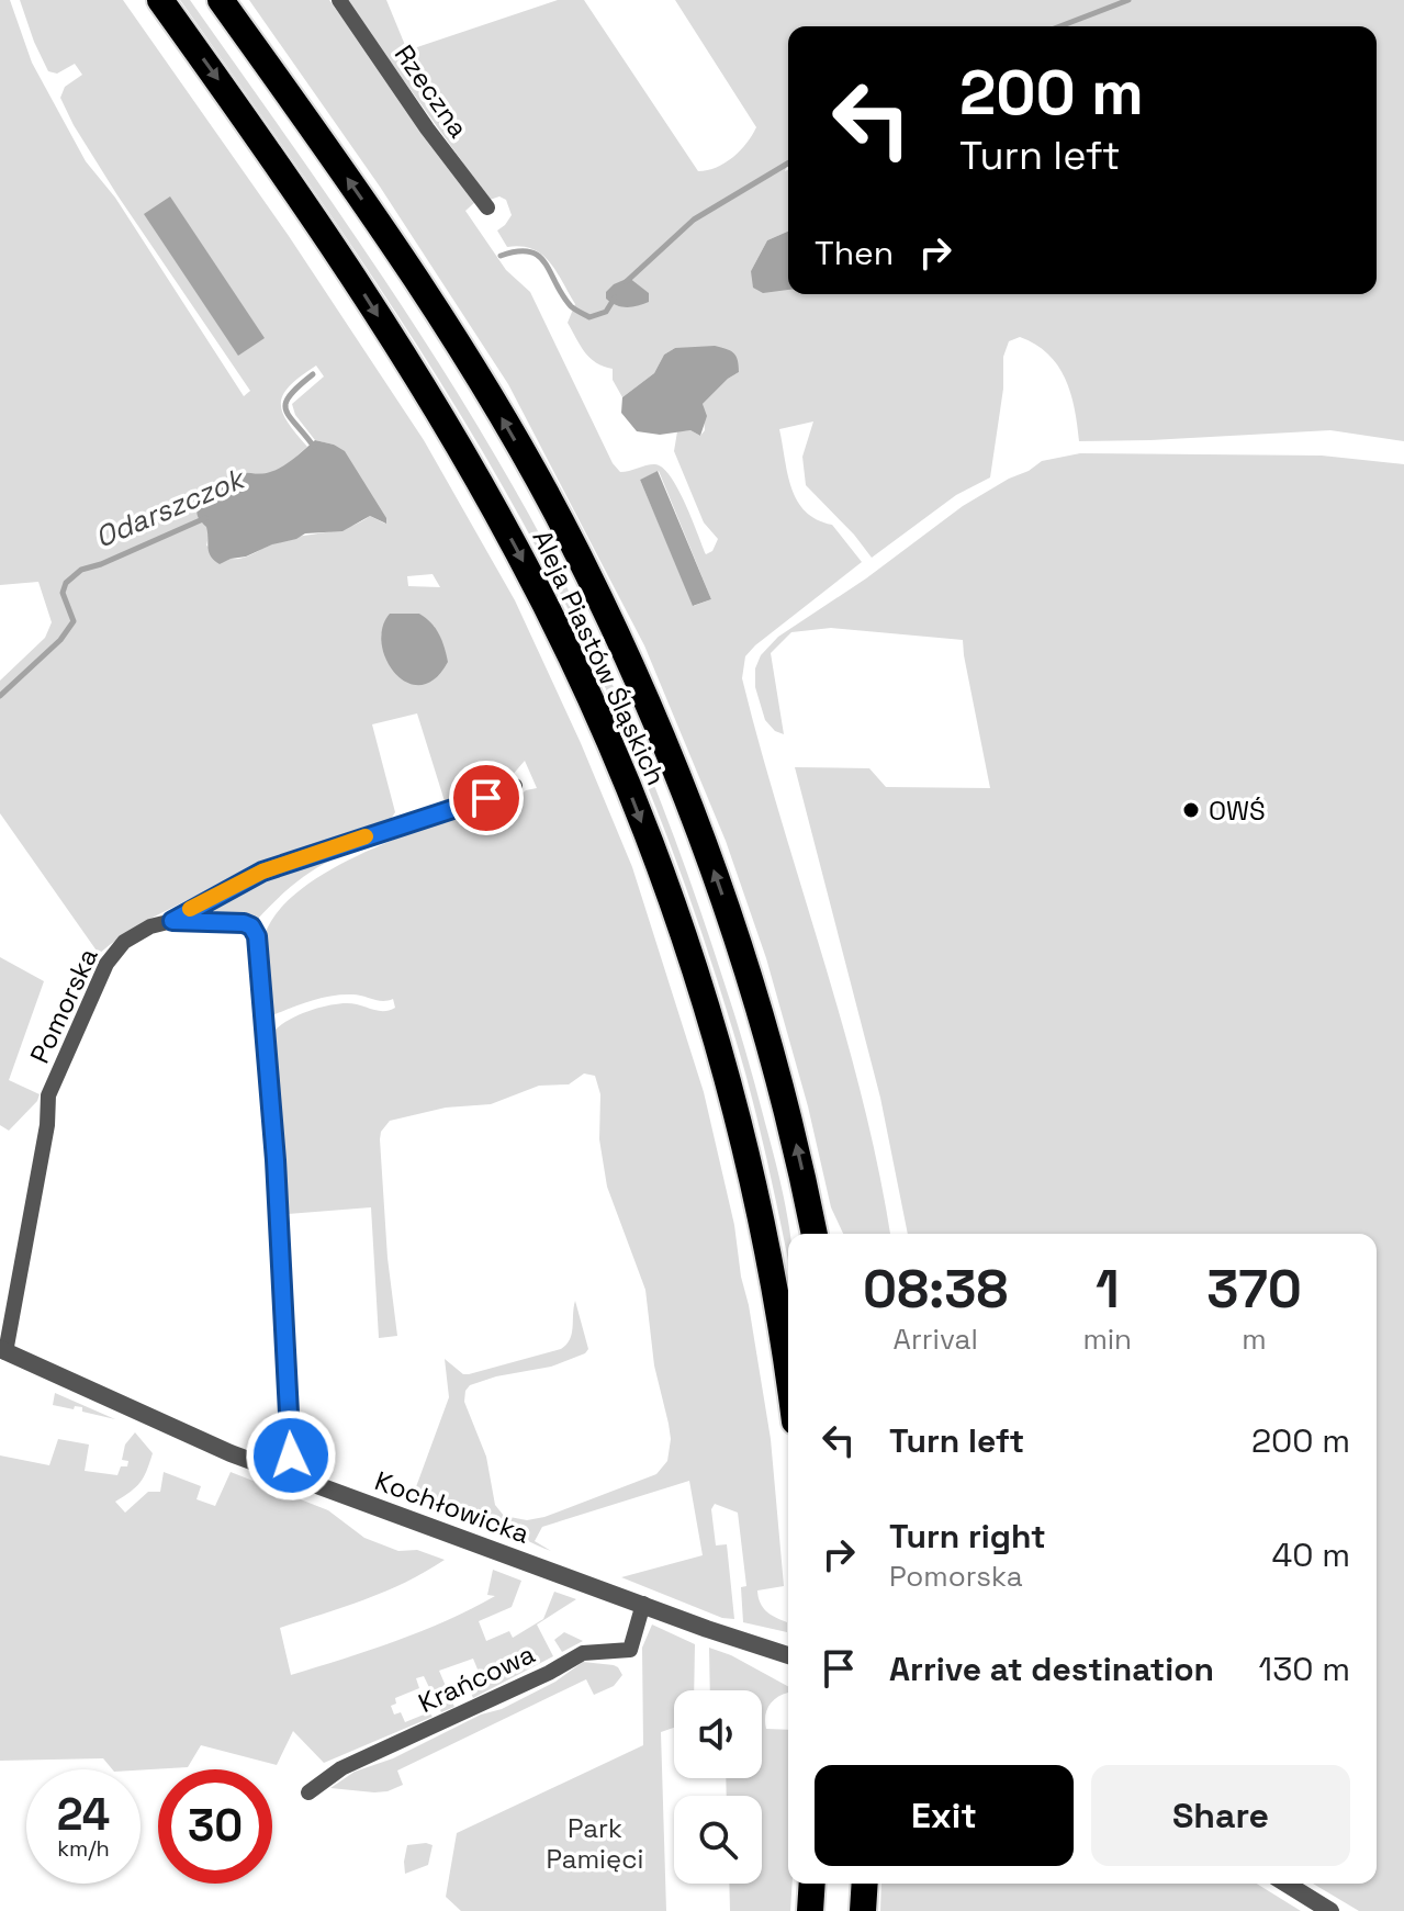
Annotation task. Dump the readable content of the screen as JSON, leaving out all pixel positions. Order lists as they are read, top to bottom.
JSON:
{
  "streets": {
    "highway": ["Aleja Piastów Śląskich"],
    "street": [
      "Rzeczna",
      "Pomorska",
      "Kochłowicka",
      "Krańcowa"
    ]
  },
  "crossings": [
    ["Pomorska", "Kochłowicka"],
    ["Kochłowicka", "Krańcowa"]
  ],
  "water": ["Odarszczok"],
  "parks": ["Park Pamięci"],
  "places": ["OWŚ"],
  "page": {
    "turn": ["200 m", "Turn left"],
    "then": "Then",
    "eta": [
      "08:38",
      "Arrival",
      "1",
      "min",
      "370",
      "m"
    ],
    "list": [
      {
        "name": "Turn left",
        "value": "200 m"
      },
      {
        "name": "Turn right",
        "note": "Pomorska",
        "value": "40 m"
      },
      {
        "name": "Arrive at destination",
        "value": "130 m"
      }
    ],
    "buttons": ["Exit", "Share"],
    "speed": "24 km/h",
    "limit": "30"
  }
}
